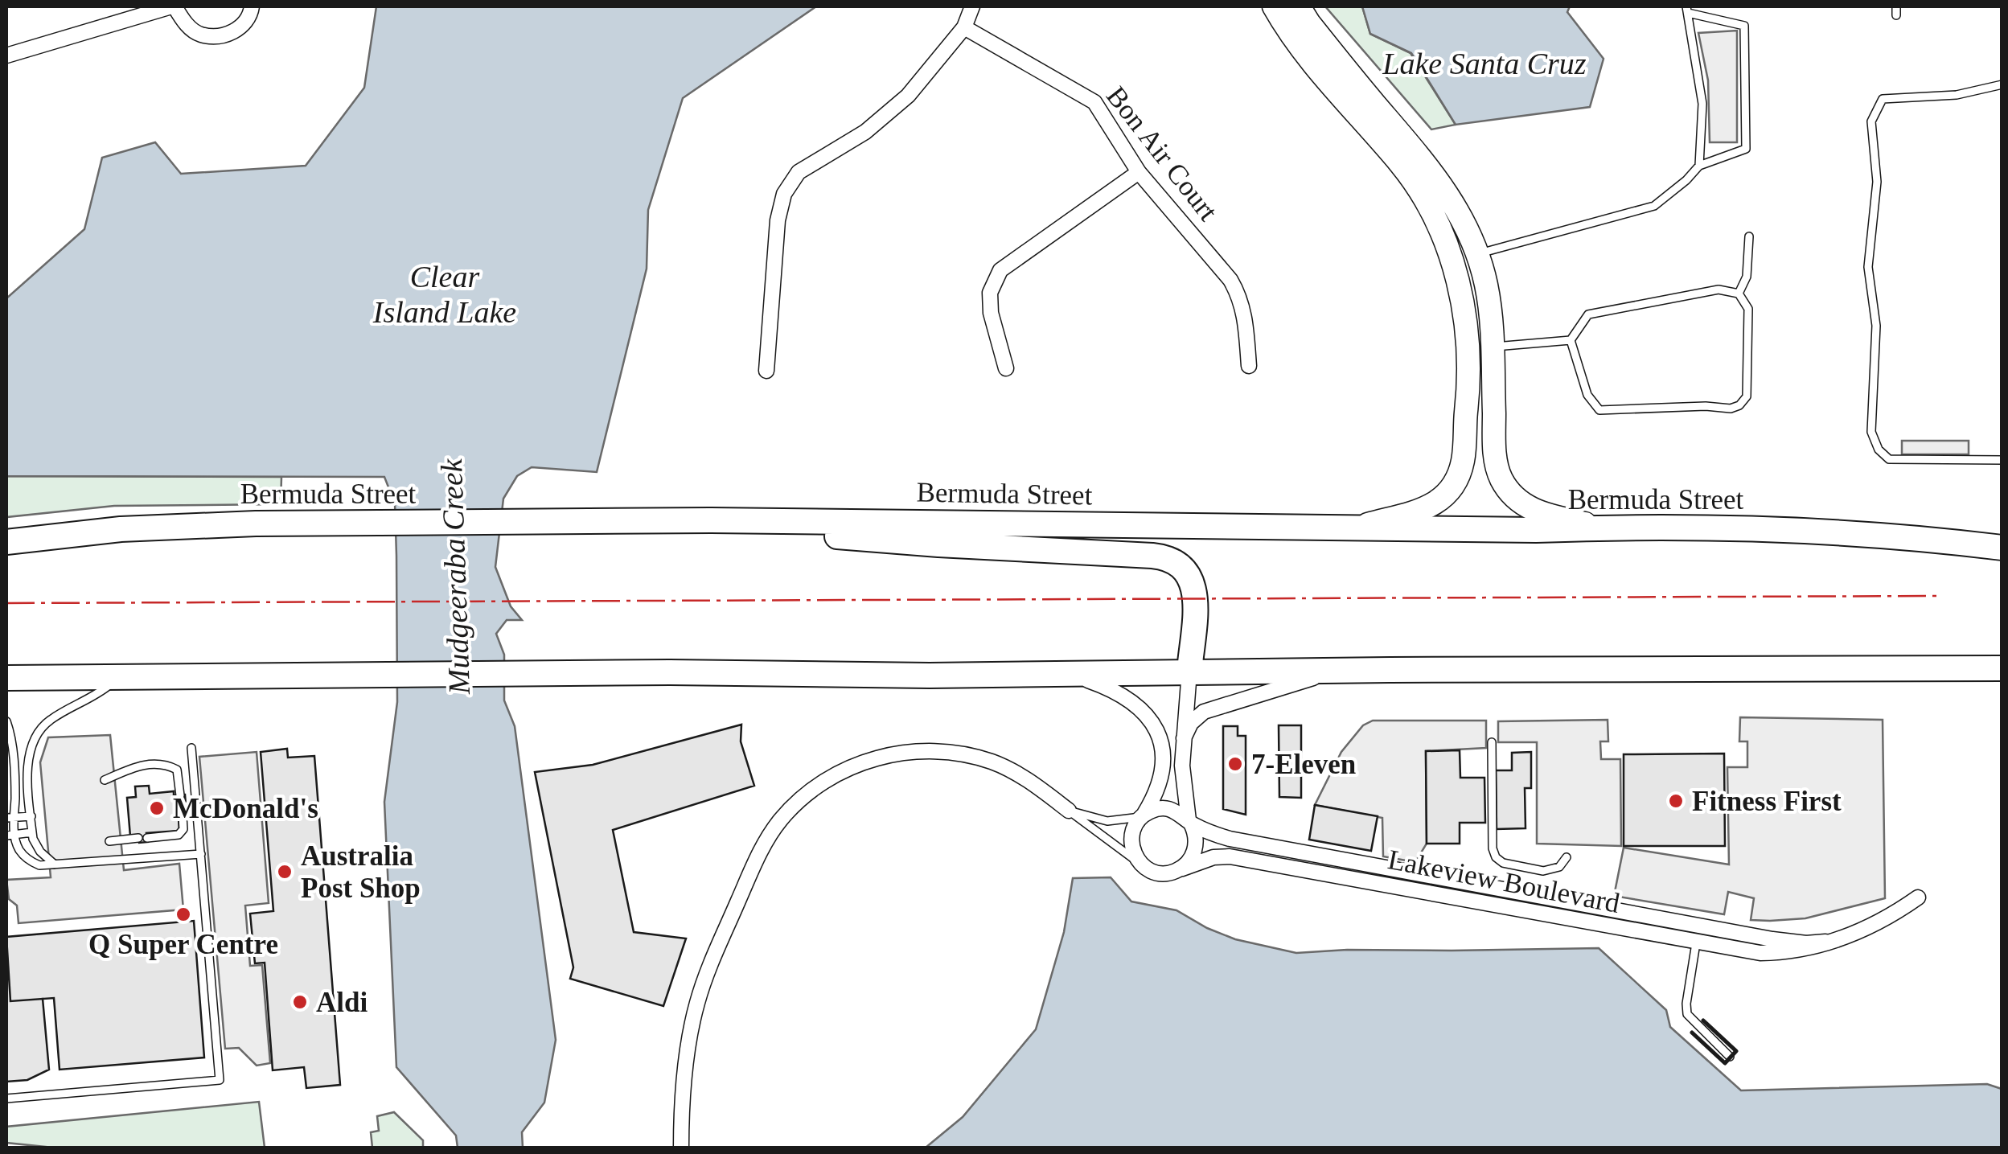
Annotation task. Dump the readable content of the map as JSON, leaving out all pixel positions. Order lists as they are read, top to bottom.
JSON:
{
  "streets": {
    "main road": ["Bermuda Street"],
    "street": ["Bon Air Court", "Lakeview Boulevard"]
  },
  "water": ["Lake Santa Cruz", "Clear Island Lake", "Mudgeeraba Creek"],
  "places": [
    "7-Eleven",
    "Fitness First",
    "McDonald's",
    "Australia Post Shop",
    "Q Super Centre",
    "Aldi"
  ]
}
